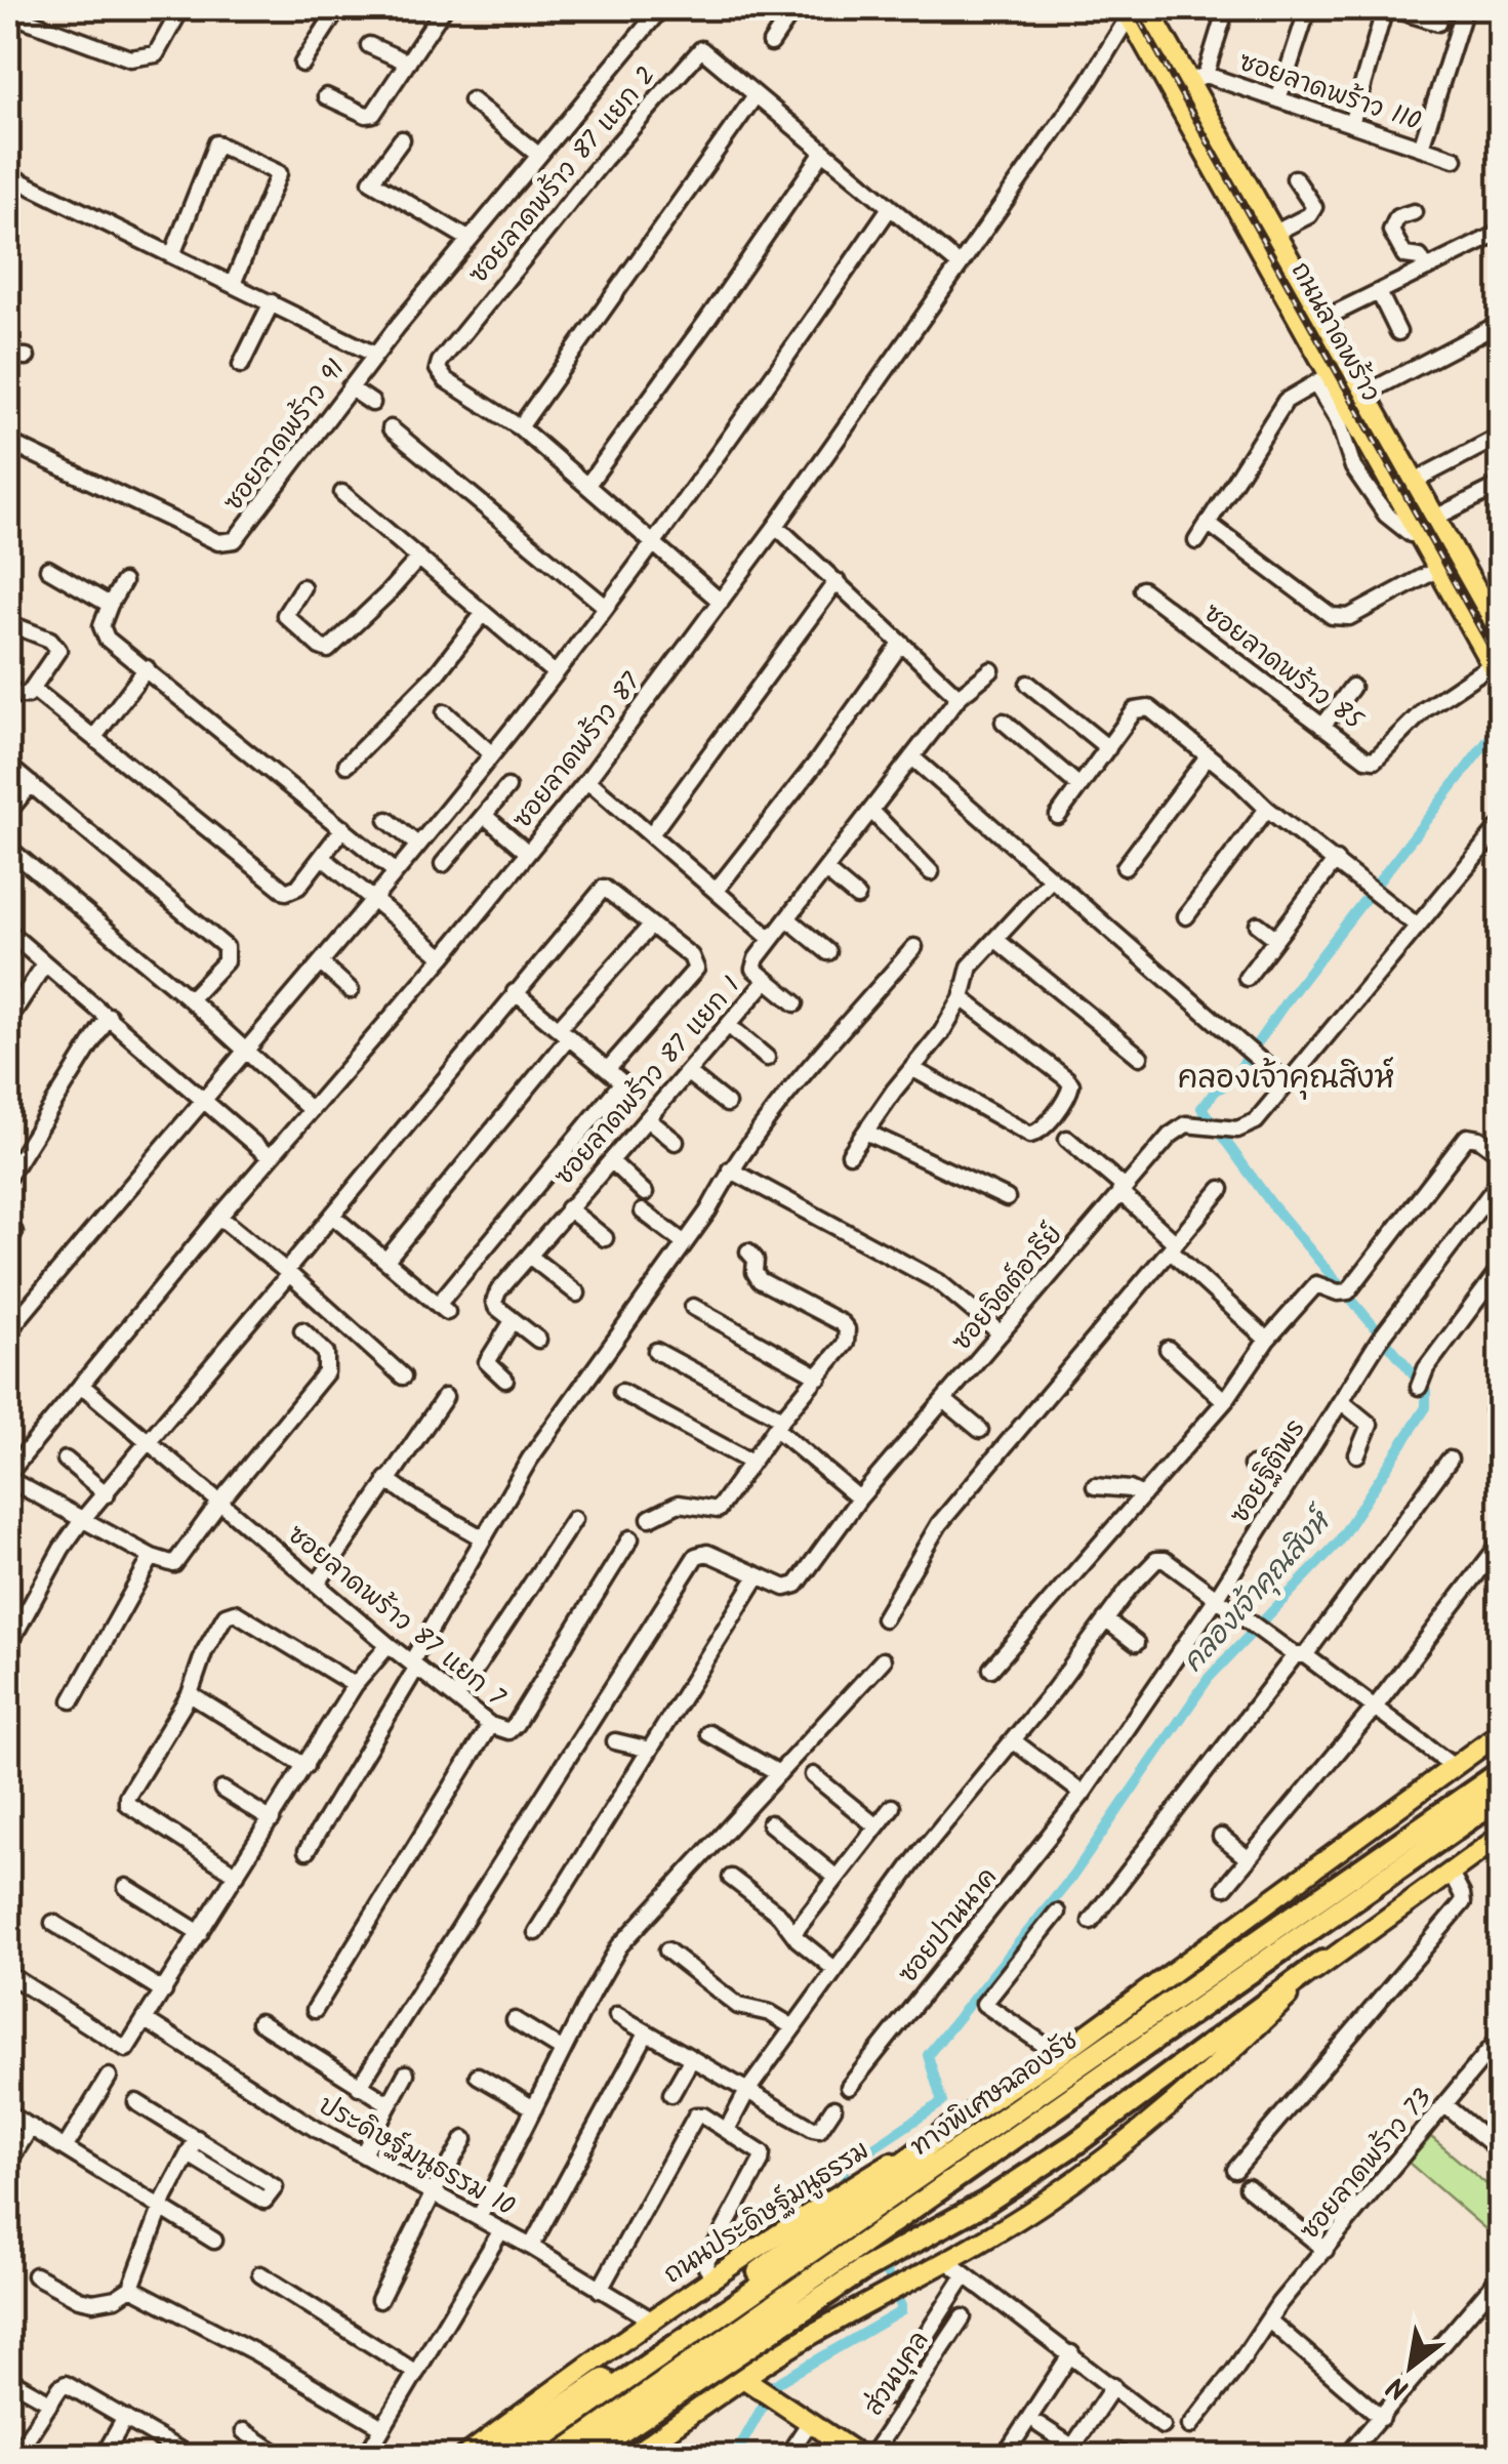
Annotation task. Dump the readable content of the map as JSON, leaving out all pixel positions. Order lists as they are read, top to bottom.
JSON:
{
  "streets": {
    "highway": ["ทางพิเศษฉลองรัช"],
    "main road": ["ถนนลาดพร้าว", "ถนนประดิษฐ์มนูธรรม"],
    "street": [
      "ซอยลาดพร้าว 110",
      "ซอยลาดพร้าว 87 แยก 2",
      "ซอยลาดพร้าว 91",
      "ซอยลาดพร้าว 85",
      "ซอยลาดพร้าว 87",
      "ซอยลาดพร้าว 87 แยก 1",
      "ซอยจิตต์อารีย์",
      "ซอยฐิติพร",
      "ซอยลาดพร้าว 87 แยก 7",
      "ซอยปานนาค",
      "ประดิษฐ์มนูธรรม 10",
      "ซอยลาดพร้าว 73",
      "ส่วนบุคล"
    ]
  },
  "crossings": [
    ["ซอยลาดพร้าว 110", "ถนนลาดพร้าว"],
    ["ซอยลาดพร้าว 87 แยก 2", "ซอยลาดพร้าว 87"],
    ["ถนนลาดพร้าว", "ซอยลาดพร้าว 85"],
    ["ถนนลาดพร้าว", "ซอยลาดพร้าว 87"],
    ["ซอยลาดพร้าว 87", "ซอยลาดพร้าว 87 แยก 7"],
    ["ซอยฐิติพร", "ซอยปานนาค"],
    ["ประดิษฐ์มนูธรรม 10", "ถนนประดิษฐ์มนูธรรม"]
  ],
  "districts": ["คลองเจ้าคุณสิงห์"],
  "water": ["คลองเจ้าคุณสิงห์"],
  "north": "bottom left"
}
